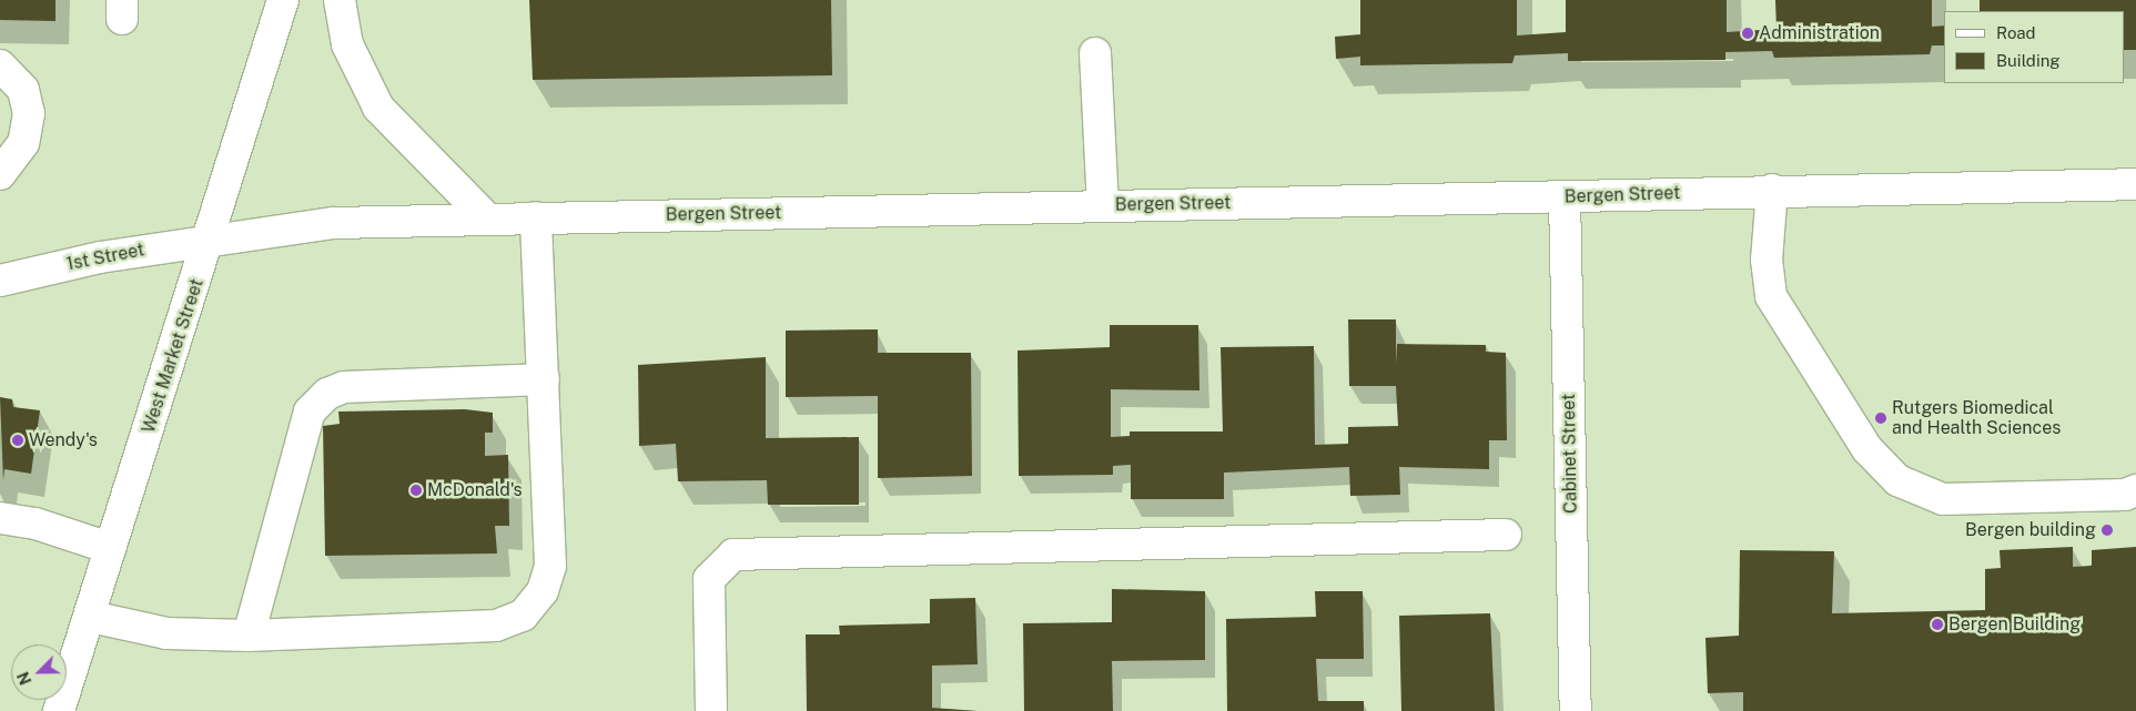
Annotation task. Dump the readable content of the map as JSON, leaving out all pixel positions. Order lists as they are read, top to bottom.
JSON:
{
  "streets": {
    "main road": [
      "Bergen Street",
      "1st Street",
      "West Market Street",
      "Cabinet Street"
    ]
  },
  "crossings": [
    ["Bergen Street", "1st Street"],
    ["Bergen Street", "West Market Street"],
    ["Bergen Street", "Cabinet Street"],
    ["1st Street", "West Market Street"]
  ],
  "places": [
    "Administration",
    "Rutgers Biomedical and Health Sciences",
    "Wendy's",
    "McDonald's",
    "Bergen building",
    "Bergen Building"
  ],
  "legend": ["Road", "Building"],
  "north": "bottom left"
}
